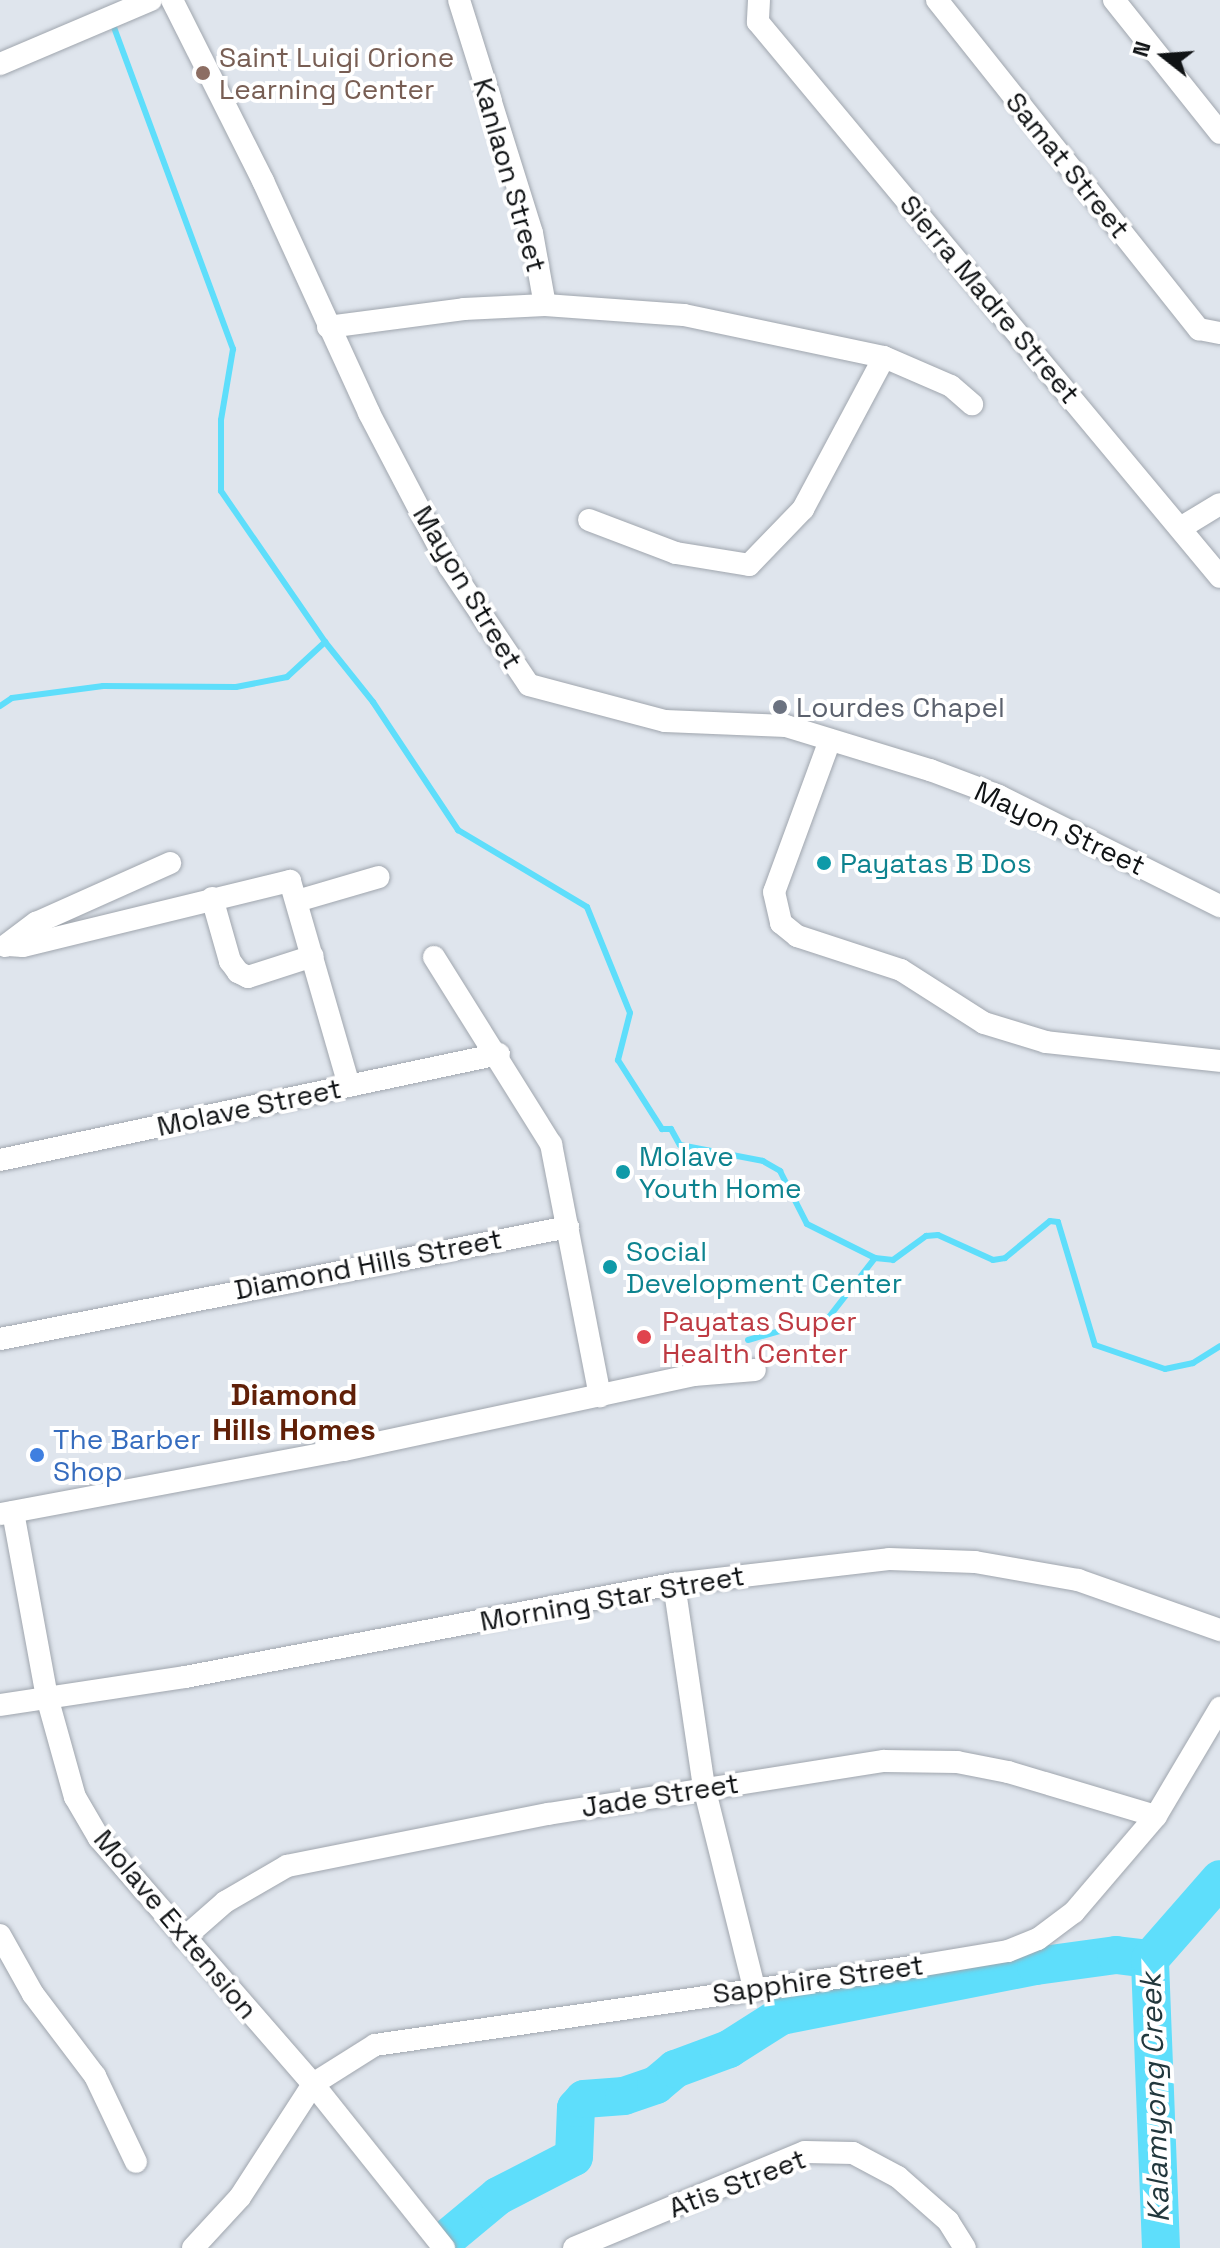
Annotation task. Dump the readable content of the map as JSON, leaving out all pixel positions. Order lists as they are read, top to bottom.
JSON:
{
  "streets": {
    "street": [
      "Samat Street",
      "Kanlaon Street",
      "Sierra Madre Street",
      "Mayon Street",
      "Molave Street",
      "Diamond Hills Street",
      "Morning Star Street",
      "Jade Street",
      "Molave Extension",
      "Sapphire Street",
      "Atis Street"
    ]
  },
  "crossings": [
    ["Morning Star Street", "Molave Extension"],
    ["Jade Street", "Molave Extension"],
    ["Jade Street", "Sapphire Street"],
    ["Molave Extension", "Sapphire Street"]
  ],
  "districts": ["Diamond Hills Homes"],
  "water": ["Kalamyong Creek"],
  "places": [
    "Saint Luigi Orione Learning Center",
    "Lourdes Chapel",
    "Payatas B Dos",
    "Molave Youth Home",
    "Social Development Center",
    "Payatas Super Health Center",
    "The Barber Shop"
  ],
  "north": "left"
}
